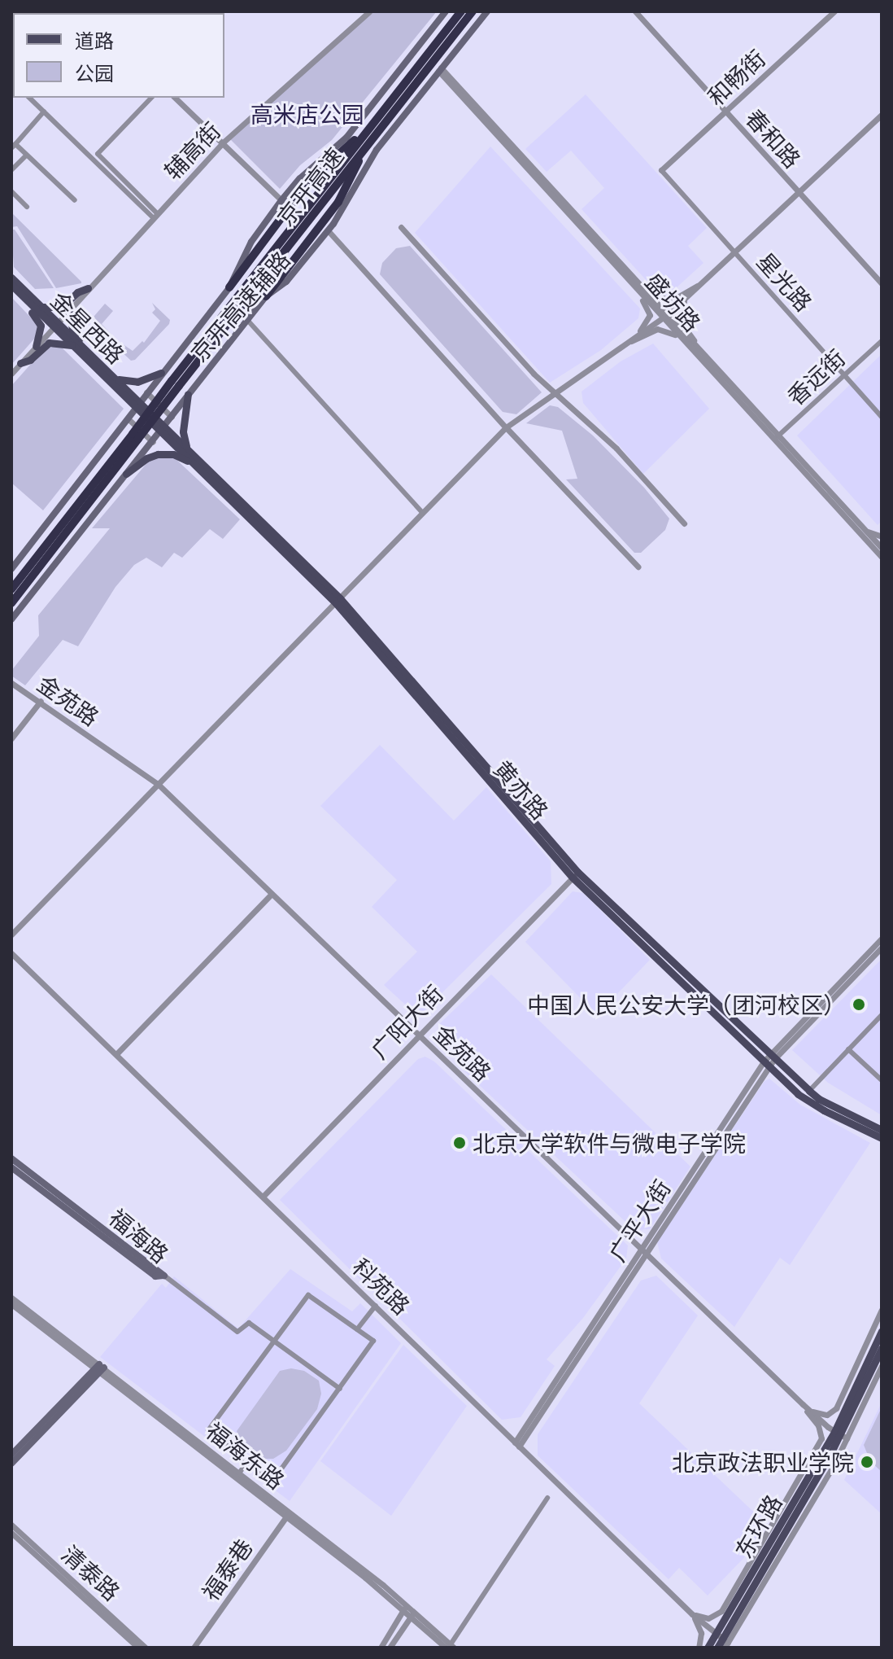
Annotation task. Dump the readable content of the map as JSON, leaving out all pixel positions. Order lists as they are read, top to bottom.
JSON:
{
  "streets": {
    "highway": ["京开高速"],
    "main road": [
      "京开高速辅路",
      "金星西路",
      "黄亦路",
      "福海路",
      "东环路"
    ],
    "street": [
      "和畅街",
      "春和路",
      "辅高街",
      "星光路",
      "盛坊路",
      "香远街",
      "金苑路",
      "广阳大街",
      "广平大街",
      "科苑路",
      "福海东路",
      "福泰巷",
      "清泰路"
    ]
  },
  "crossings": [
    ["和畅街", "春和路"],
    ["和畅街", "星光路"],
    ["辅高街", "金星西路"],
    ["星光路", "香远街"],
    ["盛坊路", "京开高速辅路"],
    ["盛坊路", "香远街"],
    ["京开高速辅路", "金星西路"],
    ["京开高速辅路", "黄亦路"],
    ["金苑路", "广阳大街"],
    ["金苑路", "广平大街"],
    ["金苑路", "东环路"],
    ["黄亦路", "广阳大街"],
    ["黄亦路", "广平大街"],
    ["广阳大街", "科苑路"],
    ["广平大街", "科苑路"],
    ["科苑路", "东环路"],
    ["福海东路", "福泰巷"]
  ],
  "parks": ["高米店公园"],
  "places": ["中国人民公安大学（团河校区）", "北京大学软件与微电子学院", "北京政法职业学院"],
  "legend": ["道路", "公园"]
}
